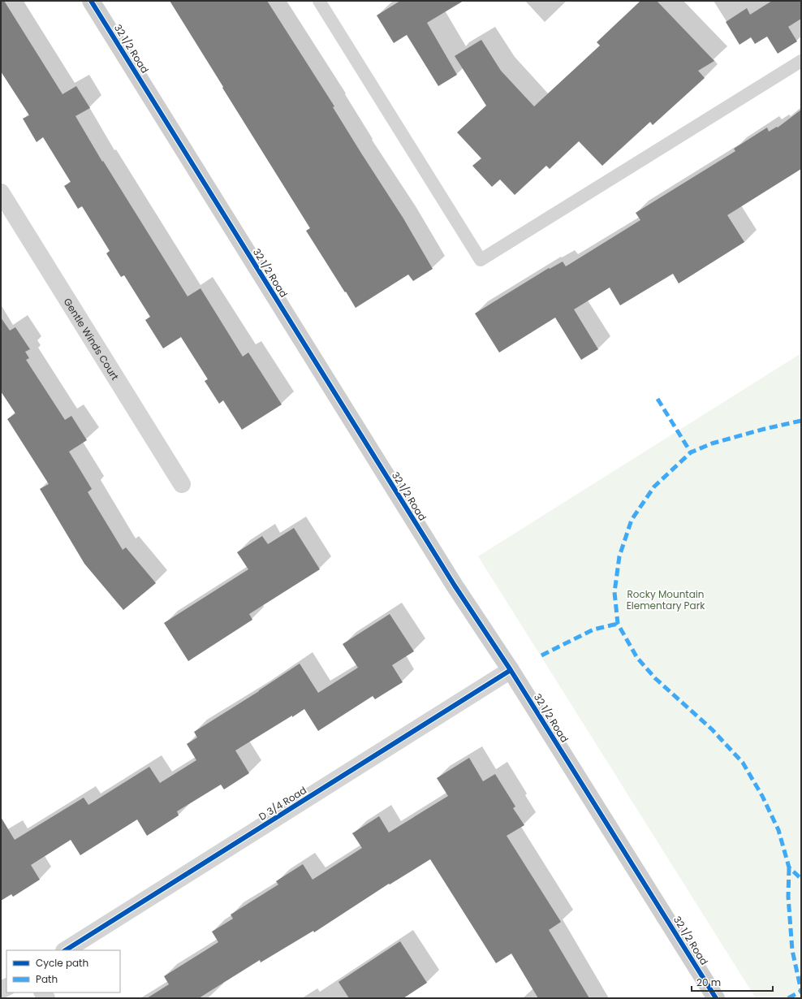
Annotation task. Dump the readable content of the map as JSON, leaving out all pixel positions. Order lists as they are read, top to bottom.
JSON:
{
  "streets": {
    "street": ["32 1/2 Road", "Gentle Winds Court", "D 3/4 Road"]
  },
  "crossings": [
    ["32 1/2 Road", "D 3/4 Road"]
  ],
  "parks": ["Rocky Mountain Elementary Park"],
  "legend": ["Cycle path", "Path"],
  "scale_bar": "20 m"
}
